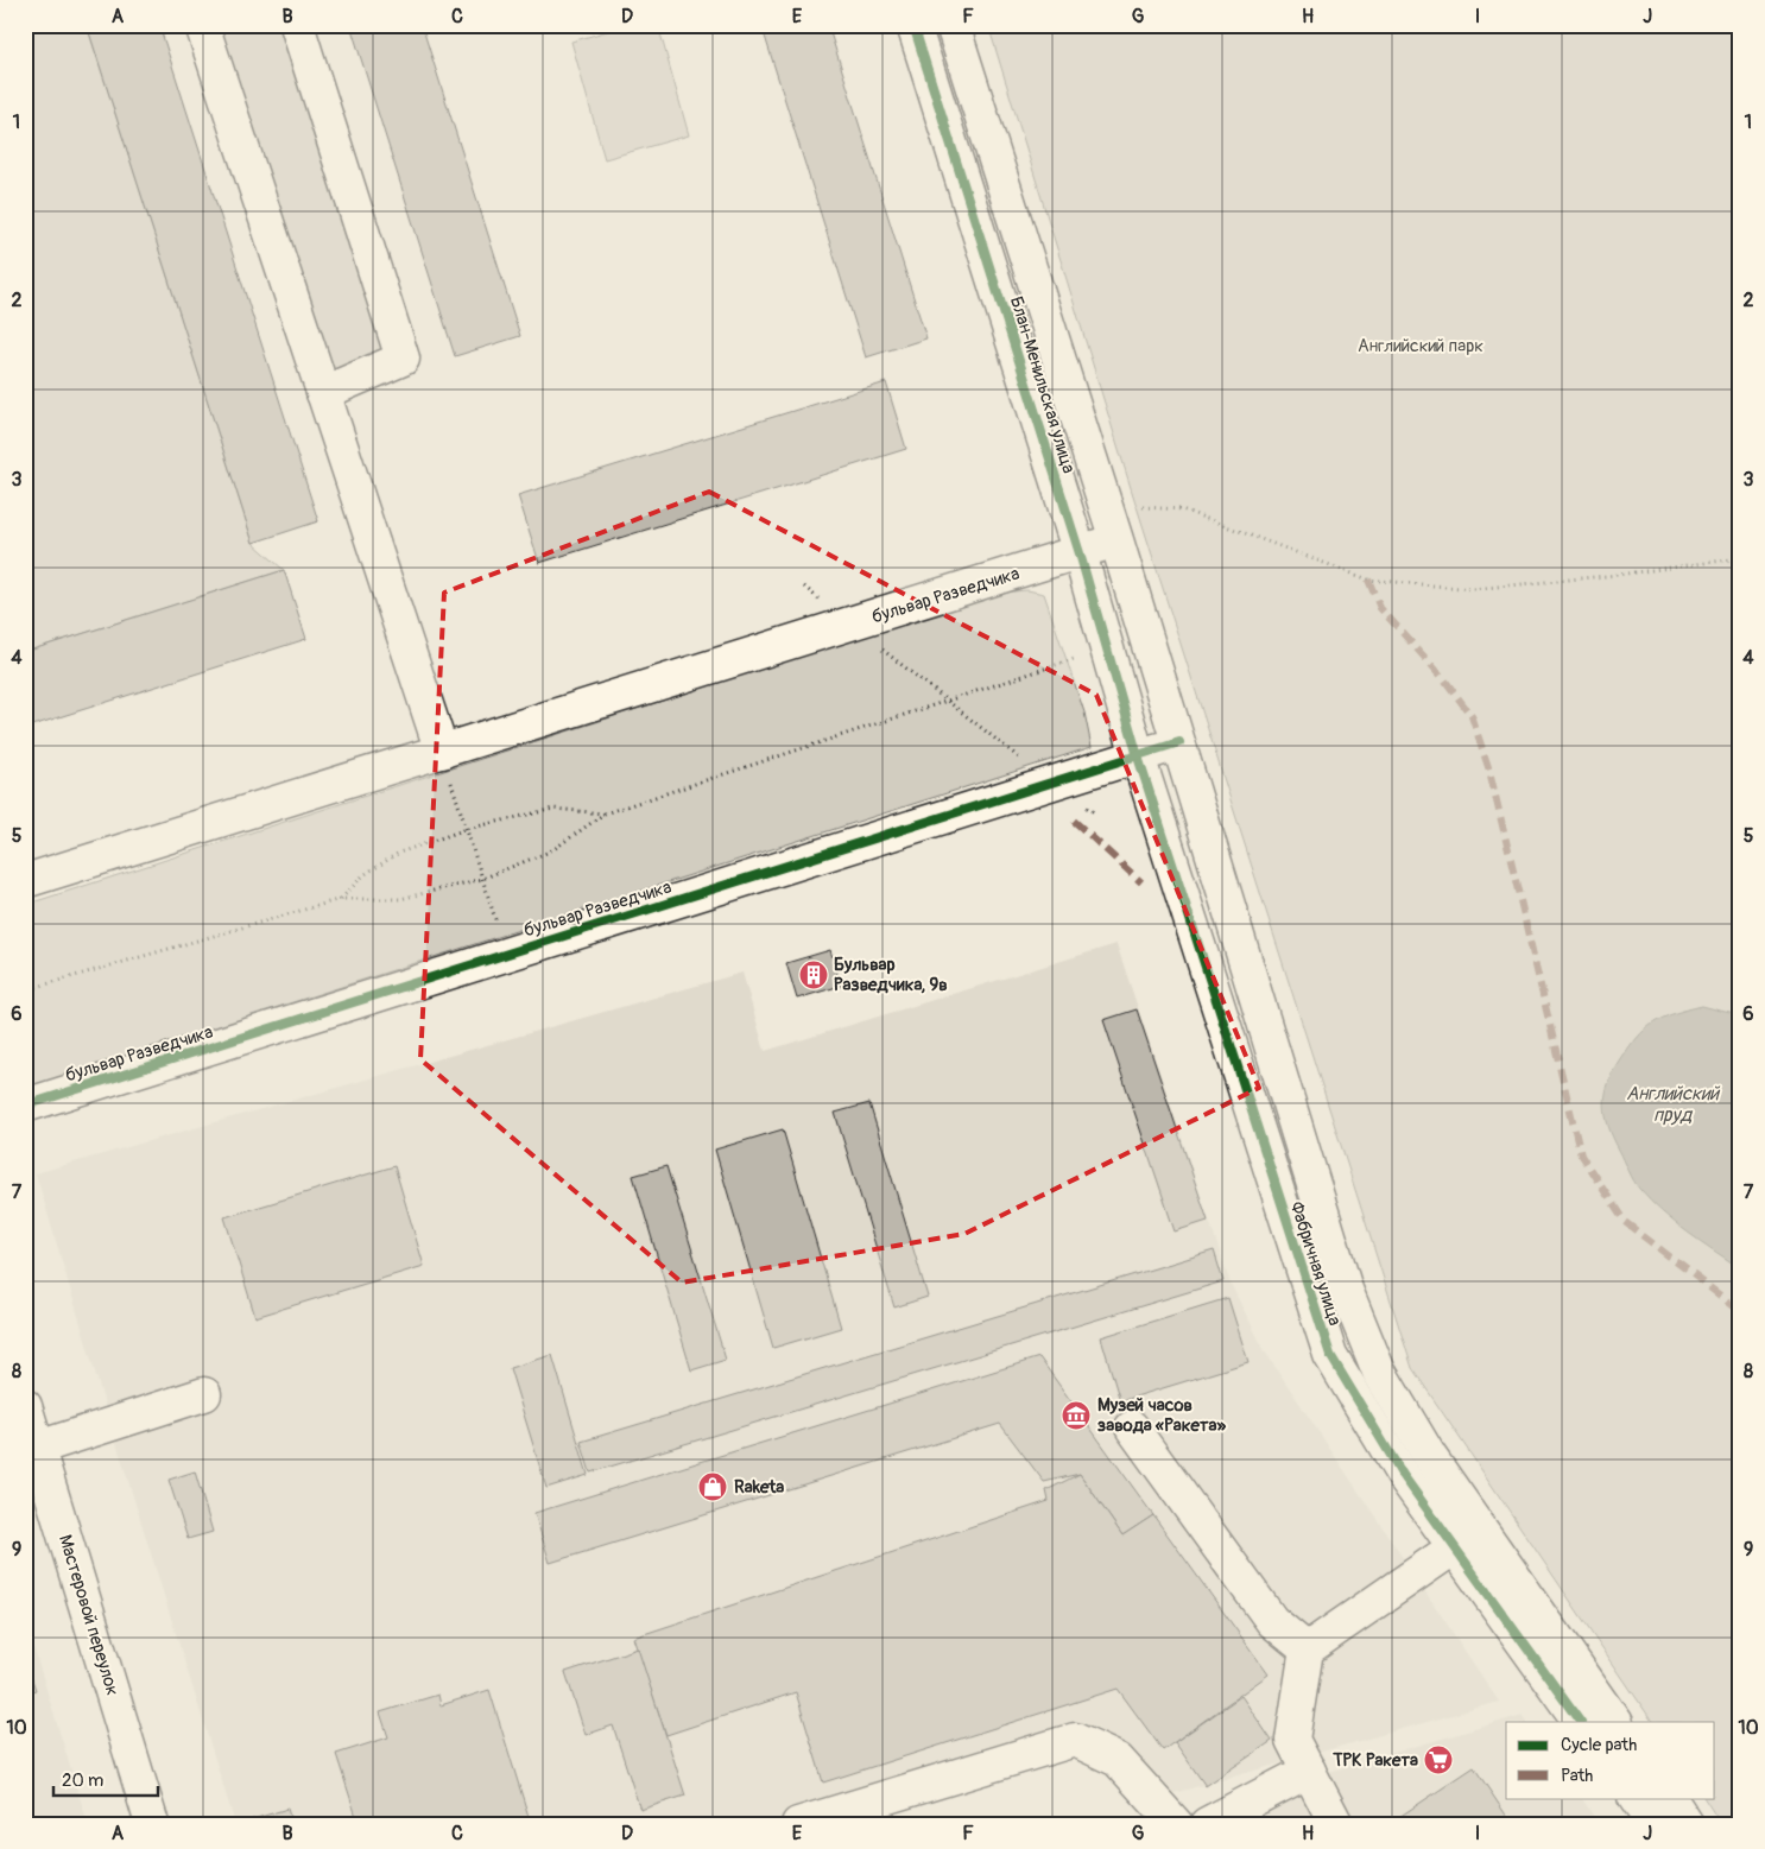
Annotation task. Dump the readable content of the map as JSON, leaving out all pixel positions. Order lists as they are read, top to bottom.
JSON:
{
  "streets": {
    "street": [
      "Блан-Менильская улица",
      "бульвар Разведчика",
      "Фабричная улица",
      "Мастеровой переулок"
    ]
  },
  "crossings": [
    ["Блан-Менильская улица", "бульвар Разведчика"],
    ["Блан-Менильская улица", "Фабричная улица"],
    ["бульвар Разведчика", "Фабричная улица"]
  ],
  "water": ["Английский пруд"],
  "parks": ["Английский парк"],
  "places": {
    "building": ["Бульвар Разведчика, 9в"],
    "museum": ["Музей часов завода «Ракета»"],
    "shop": ["Raketa"],
    "supermarket": ["ТРК Ракета"]
  },
  "legend": ["Cycle path", "Path"],
  "scale_bar": "20 m",
  "grid": {
    "columns": [
      "A",
      "B",
      "C",
      "D",
      "E",
      "F",
      "G",
      "H",
      "I",
      "J"
    ],
    "rows": [
      "1",
      "2",
      "3",
      "4",
      "5",
      "6",
      "7",
      "8",
      "9",
      "10"
    ]
  }
}
